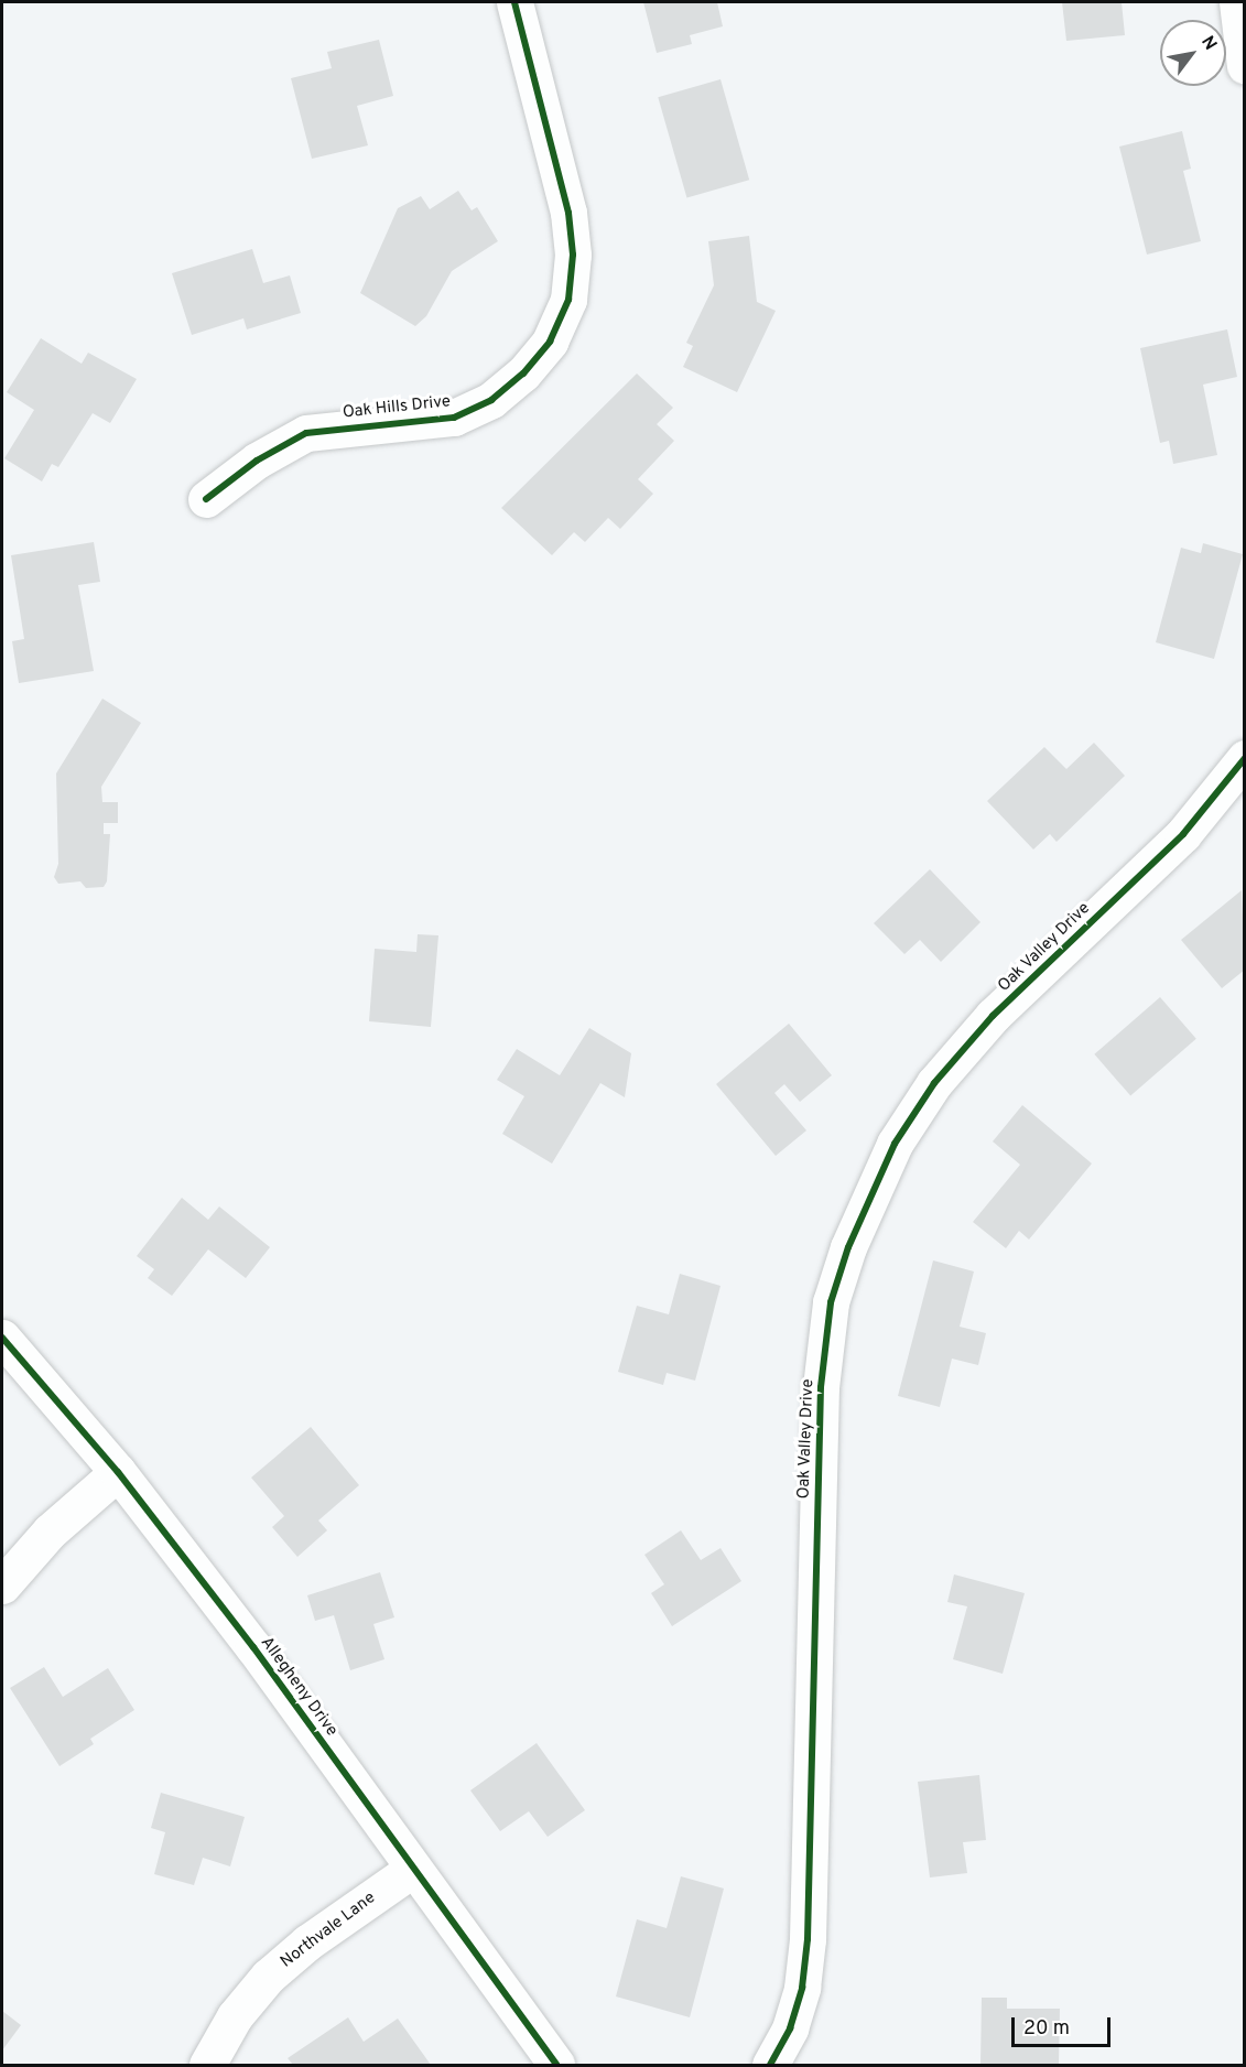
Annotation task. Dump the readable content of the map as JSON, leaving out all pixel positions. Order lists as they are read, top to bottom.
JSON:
{
  "streets": {
    "street": [
      "Oak Hills Drive",
      "Oak Valley Drive",
      "Allegheny Drive",
      "Northvale Lane"
    ]
  },
  "crossings": [
    ["Allegheny Drive", "Northvale Lane"]
  ],
  "scale_bar": "20 m",
  "north": "top right"
}
